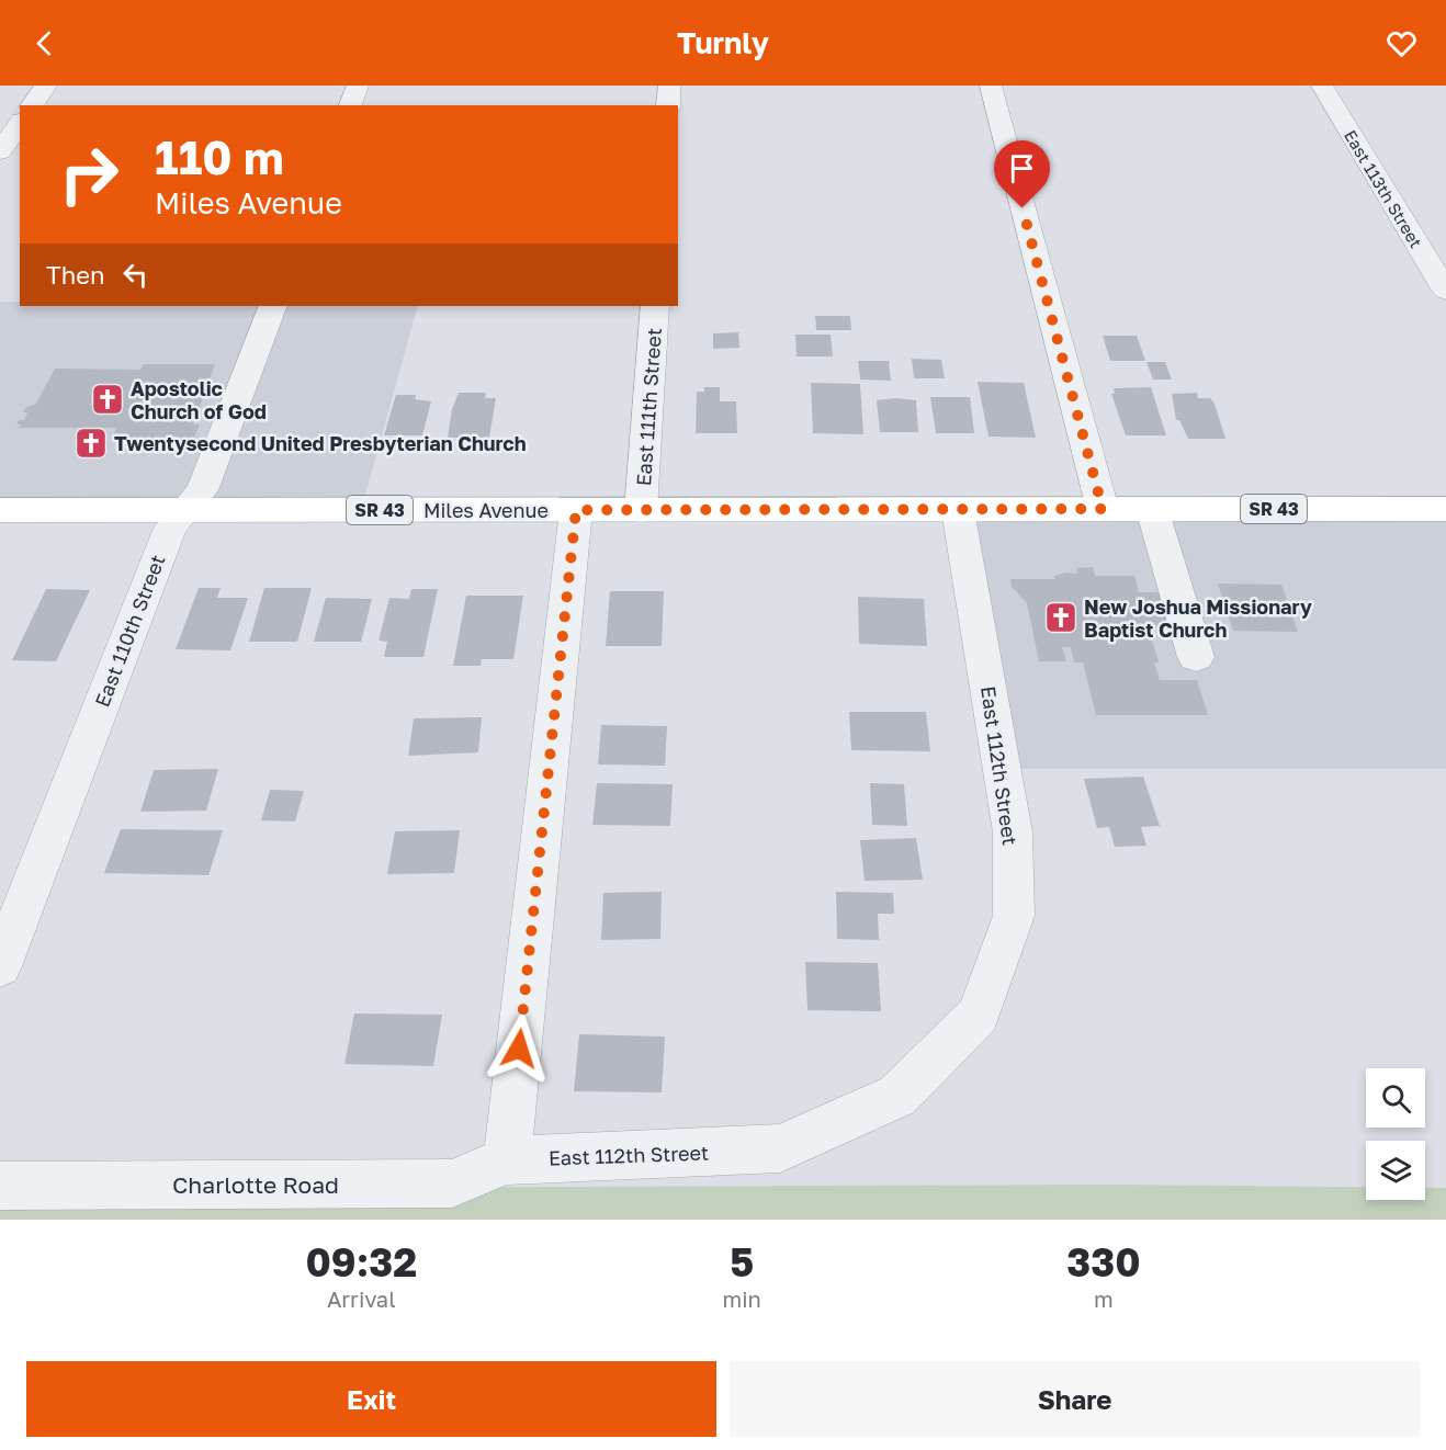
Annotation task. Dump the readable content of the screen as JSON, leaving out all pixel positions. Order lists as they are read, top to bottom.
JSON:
{
  "streets": {
    "main road": ["SR 43", "Miles Avenue"],
    "street": [
      "East 113th Street",
      "East 111th Street",
      "East 110th Street",
      "East 112th Street",
      "Charlotte Road"
    ]
  },
  "crossings": [
    ["East 111th Street", "Miles Avenue"],
    ["Miles Avenue", "East 110th Street"],
    ["Miles Avenue", "East 112th Street"],
    ["East 112th Street", "Charlotte Road"]
  ],
  "places": {
    "church": ["Apostolic Church of God", "Twentysecond United Presbyterian Church", "New Joshua Missionary Baptist Church"]
  },
  "page": {
    "header": "Turnly",
    "turn": ["110 m", "Miles Avenue"],
    "then": "Then",
    "eta": [
      "09:32",
      "Arrival",
      "5",
      "min",
      "330",
      "m"
    ],
    "buttons": ["Exit", "Share"]
  }
}
